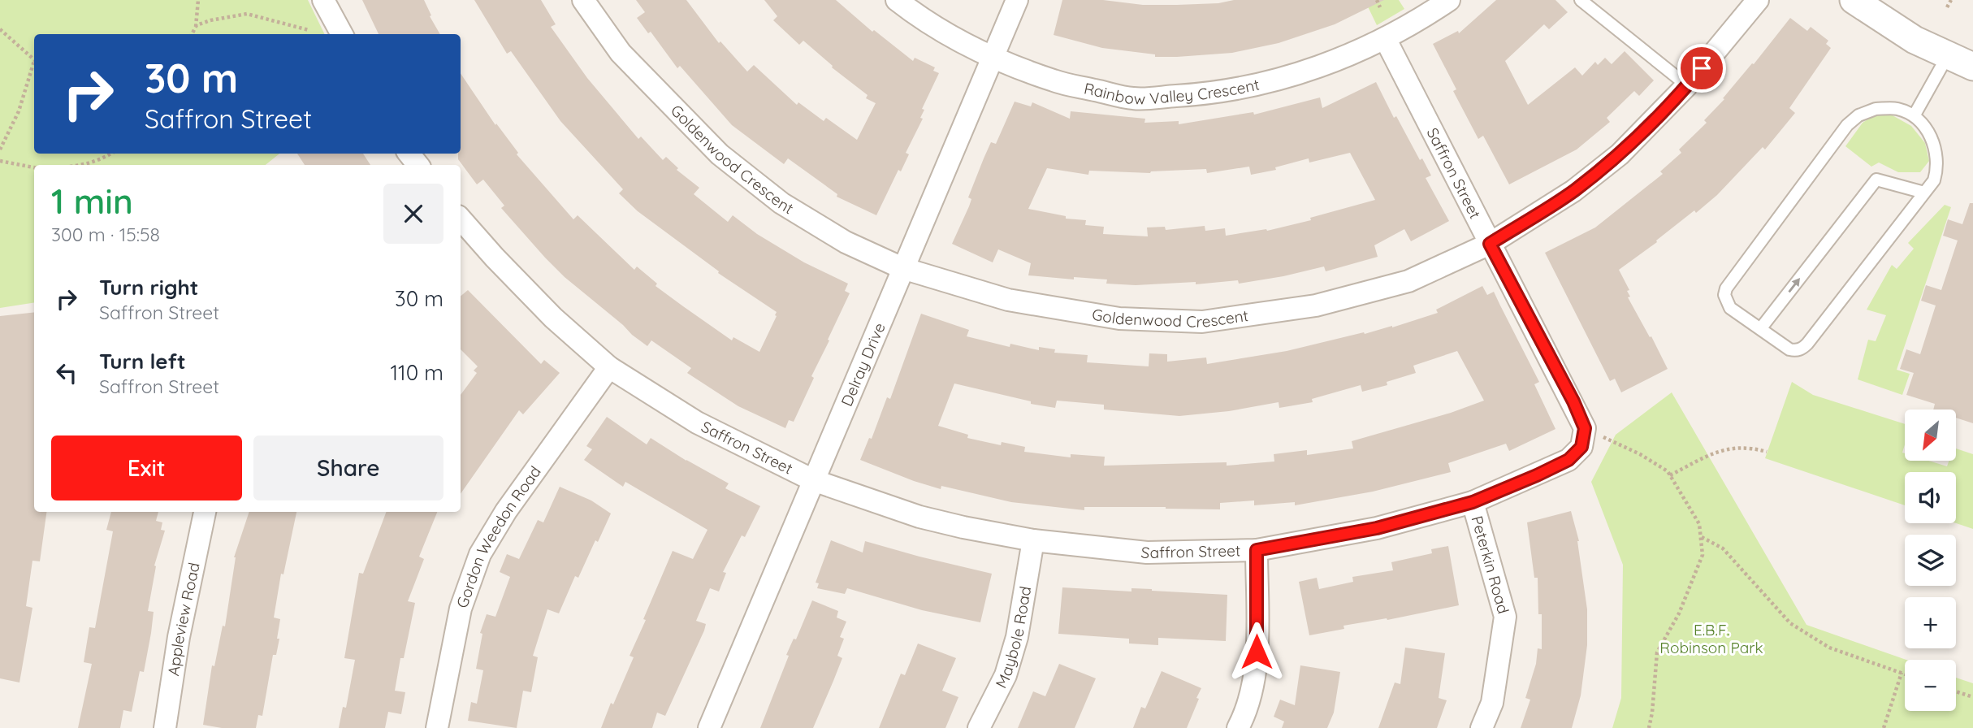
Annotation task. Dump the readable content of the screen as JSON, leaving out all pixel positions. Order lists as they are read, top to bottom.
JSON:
{
  "streets": {
    "street": [
      "Rainbow Valley Crescent",
      "Goldenwood Crescent",
      "Saffron Street",
      "Delray Drive",
      "Gordon Weedon Road",
      "Peterkin Road",
      "Appleview Road",
      "Maybole Road"
    ]
  },
  "crossings": [
    ["Rainbow Valley Crescent", "Saffron Street"],
    ["Rainbow Valley Crescent", "Delray Drive"],
    ["Goldenwood Crescent", "Saffron Street"],
    ["Goldenwood Crescent", "Delray Drive"],
    ["Saffron Street", "Delray Drive"],
    ["Saffron Street", "Gordon Weedon Road"],
    ["Saffron Street", "Peterkin Road"],
    ["Saffron Street", "Maybole Road"]
  ],
  "parks": ["E.B.F. Robinson Park"],
  "north": "bottom left",
  "page": {
    "turn": ["30 m", "Saffron Street"],
    "heading": ["1 min", "300 m · 15:58"],
    "list": [
      {
        "name": "Turn right",
        "note": "Saffron Street",
        "value": "30 m"
      },
      {
        "name": "Turn left",
        "note": "Saffron Street",
        "value": "110 m"
      }
    ],
    "map_buttons": ["+", "−"],
    "buttons": ["Exit", "Share"]
  }
}
